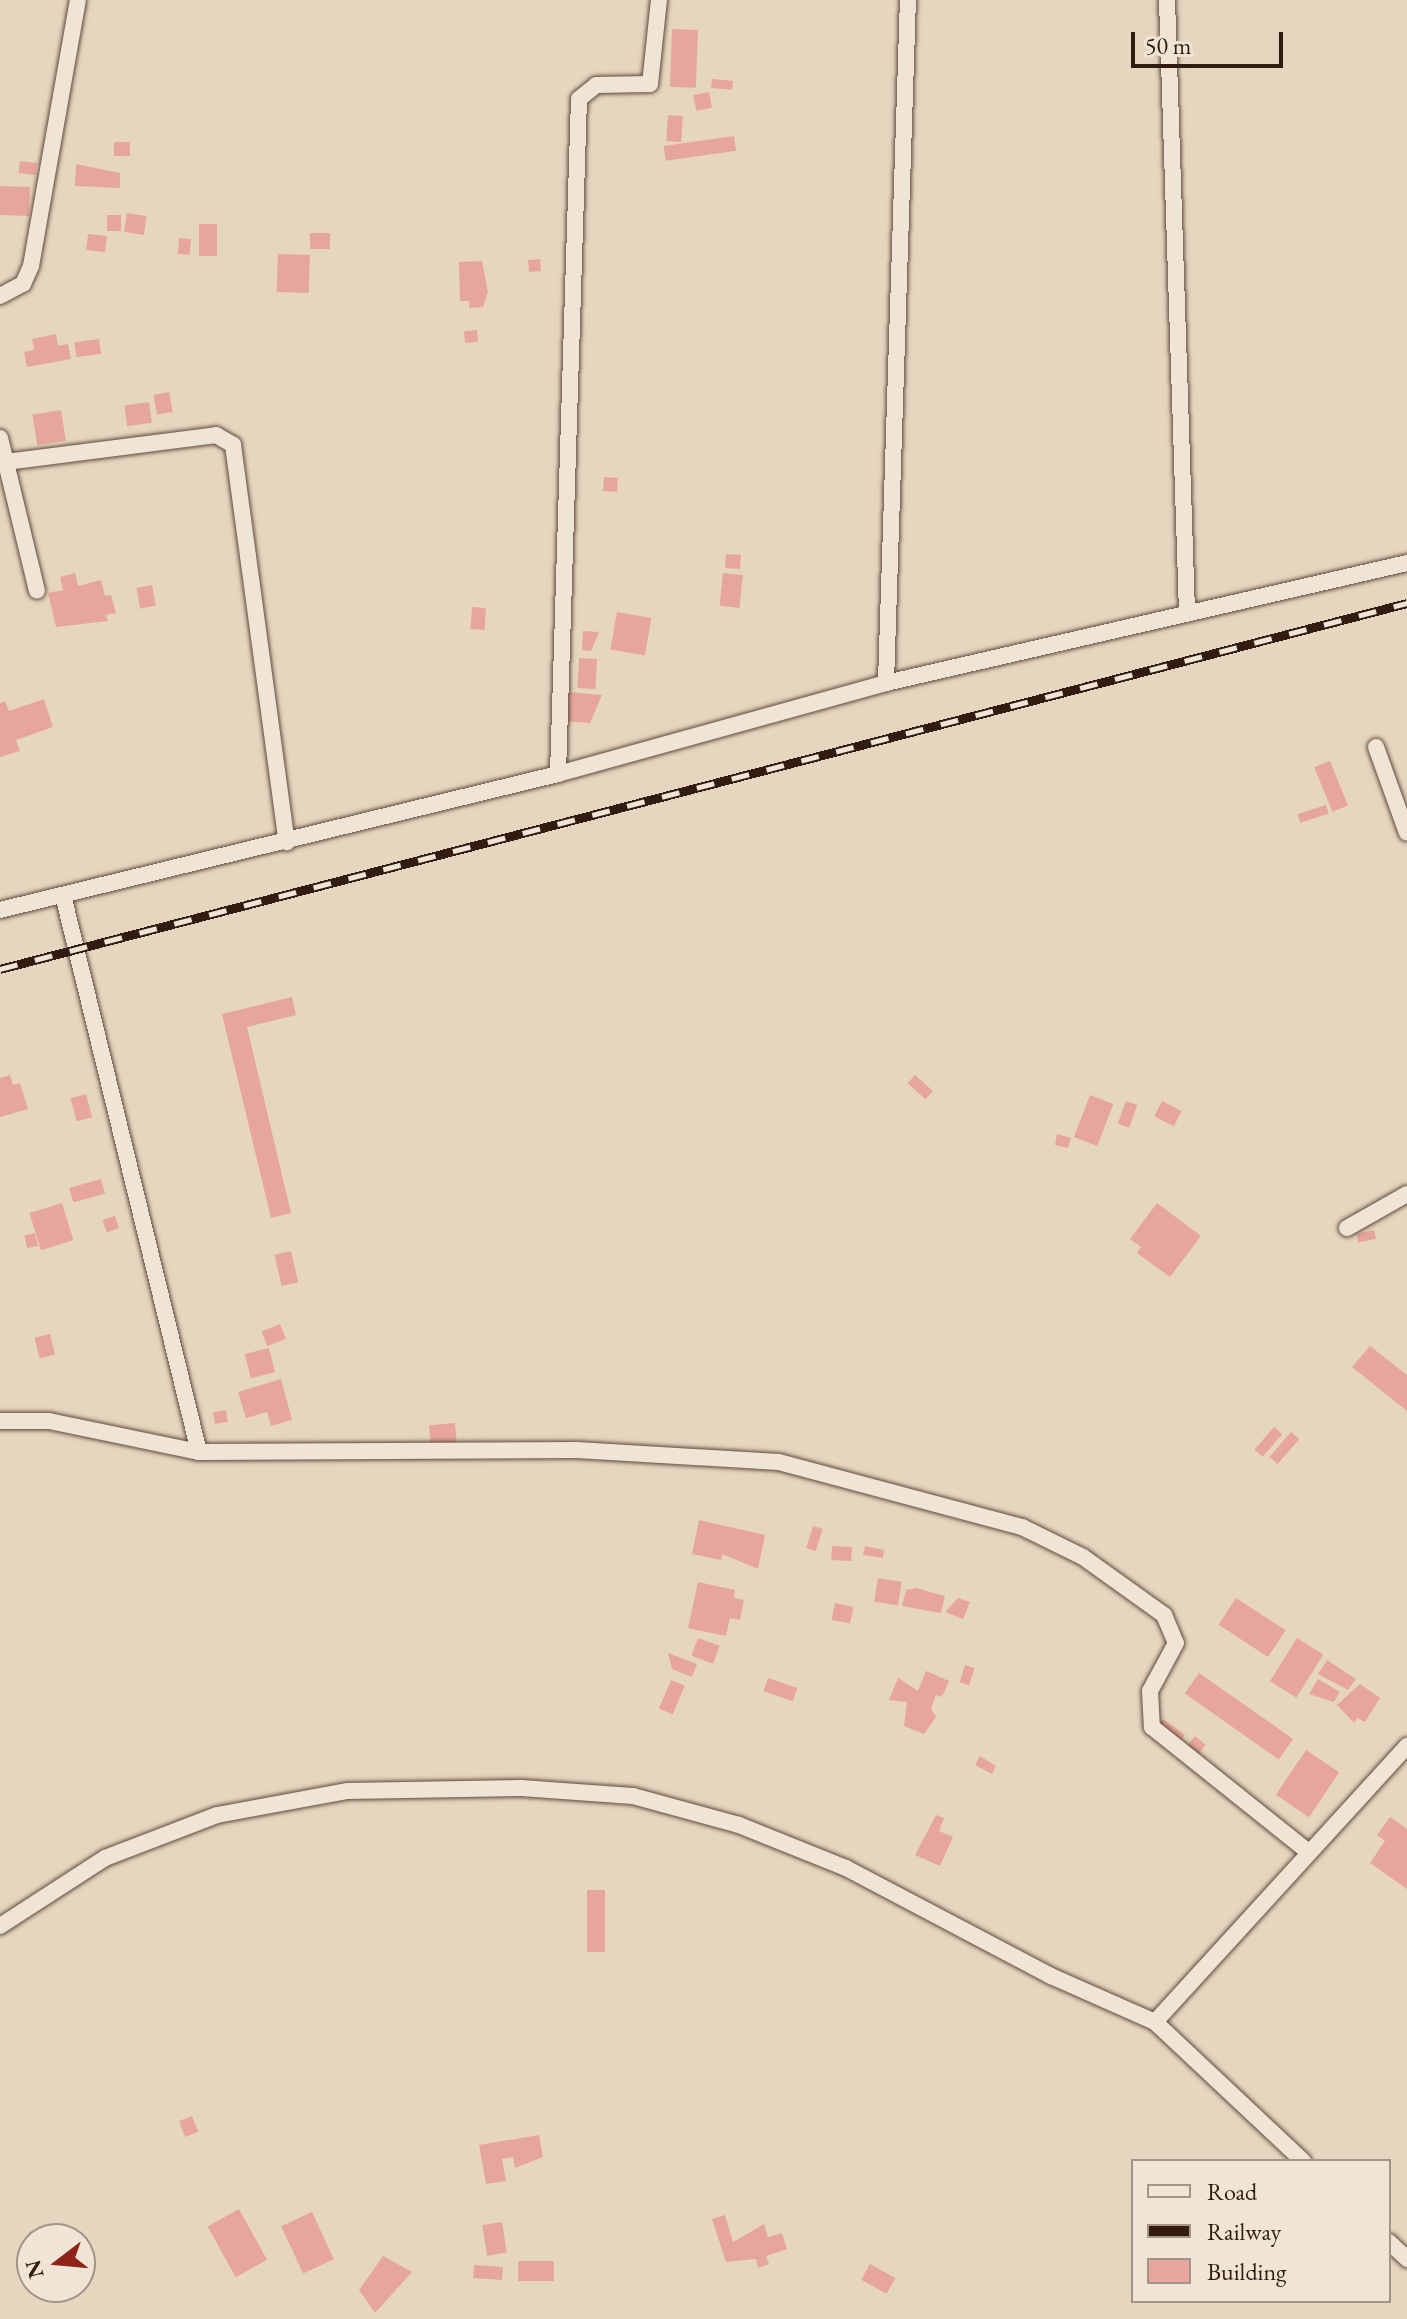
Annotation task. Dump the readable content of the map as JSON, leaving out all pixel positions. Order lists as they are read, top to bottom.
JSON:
{
  "legend": ["Road", "Railway", "Building"],
  "scale_bar": "50 m",
  "north": "left"
}
